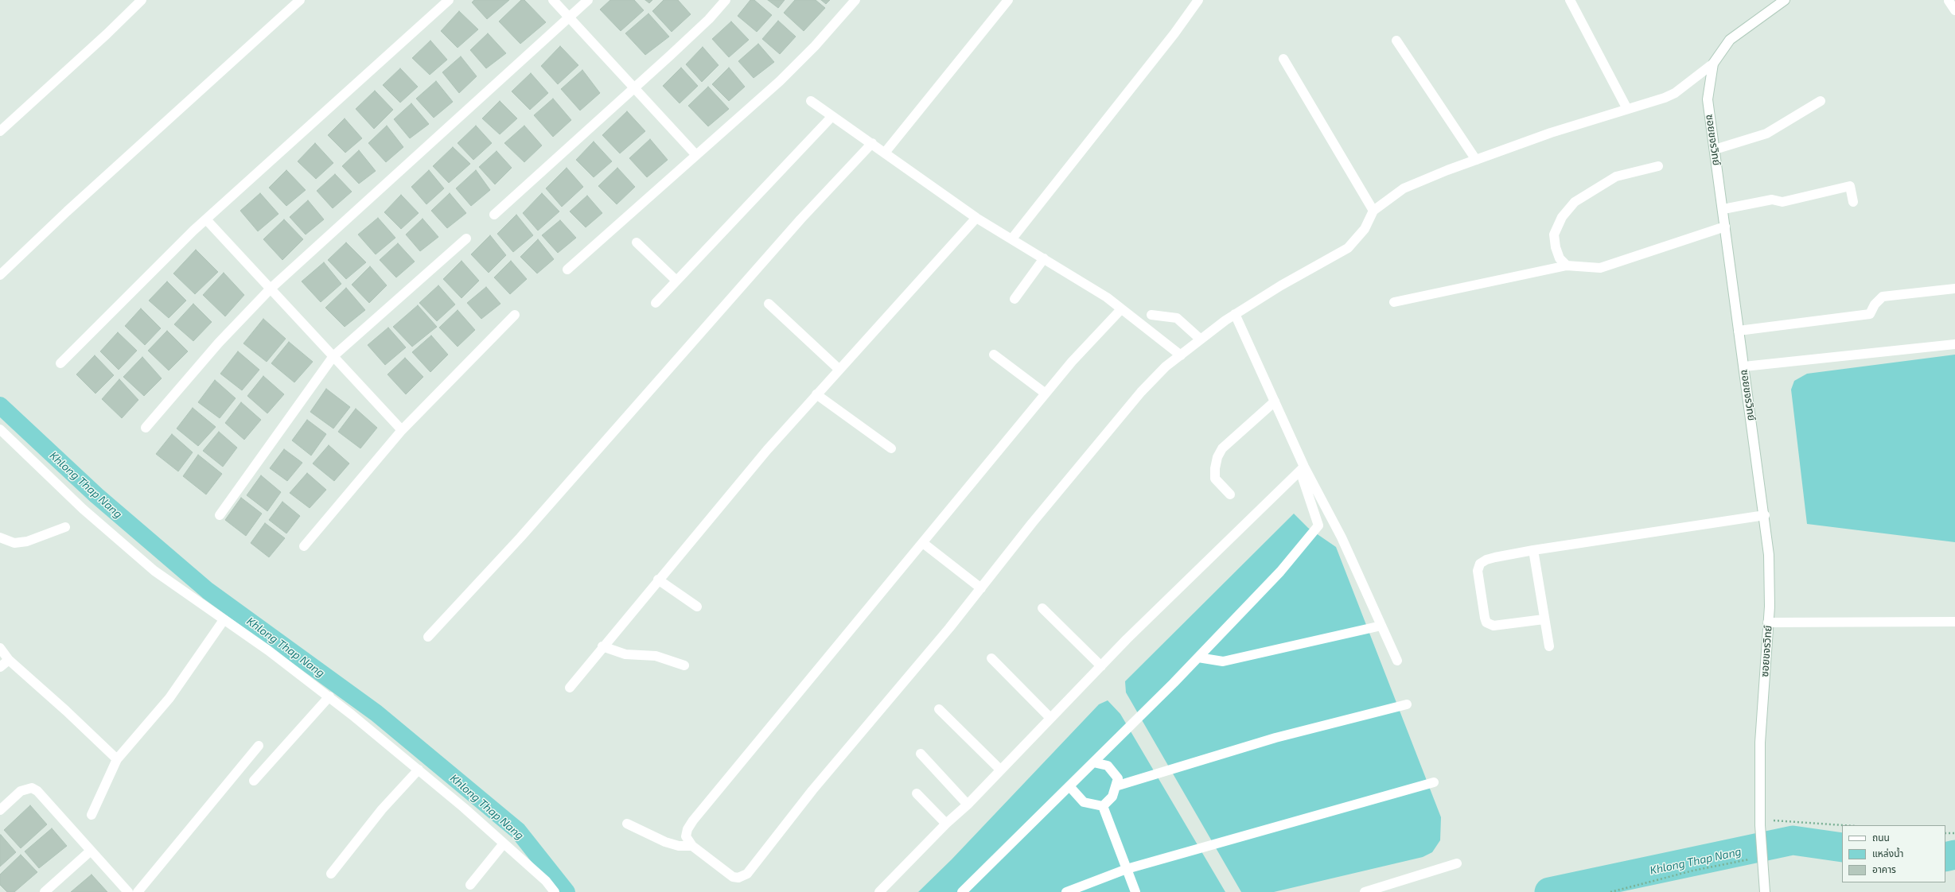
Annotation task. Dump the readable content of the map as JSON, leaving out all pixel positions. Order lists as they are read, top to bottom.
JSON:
{
  "streets": {
    "street": ["ซอยขจรวิทย์"]
  },
  "water": ["Khlong Thap Nang"],
  "legend": ["ถนน", "แหล่งน้ำ", "อาคาร"]
}
